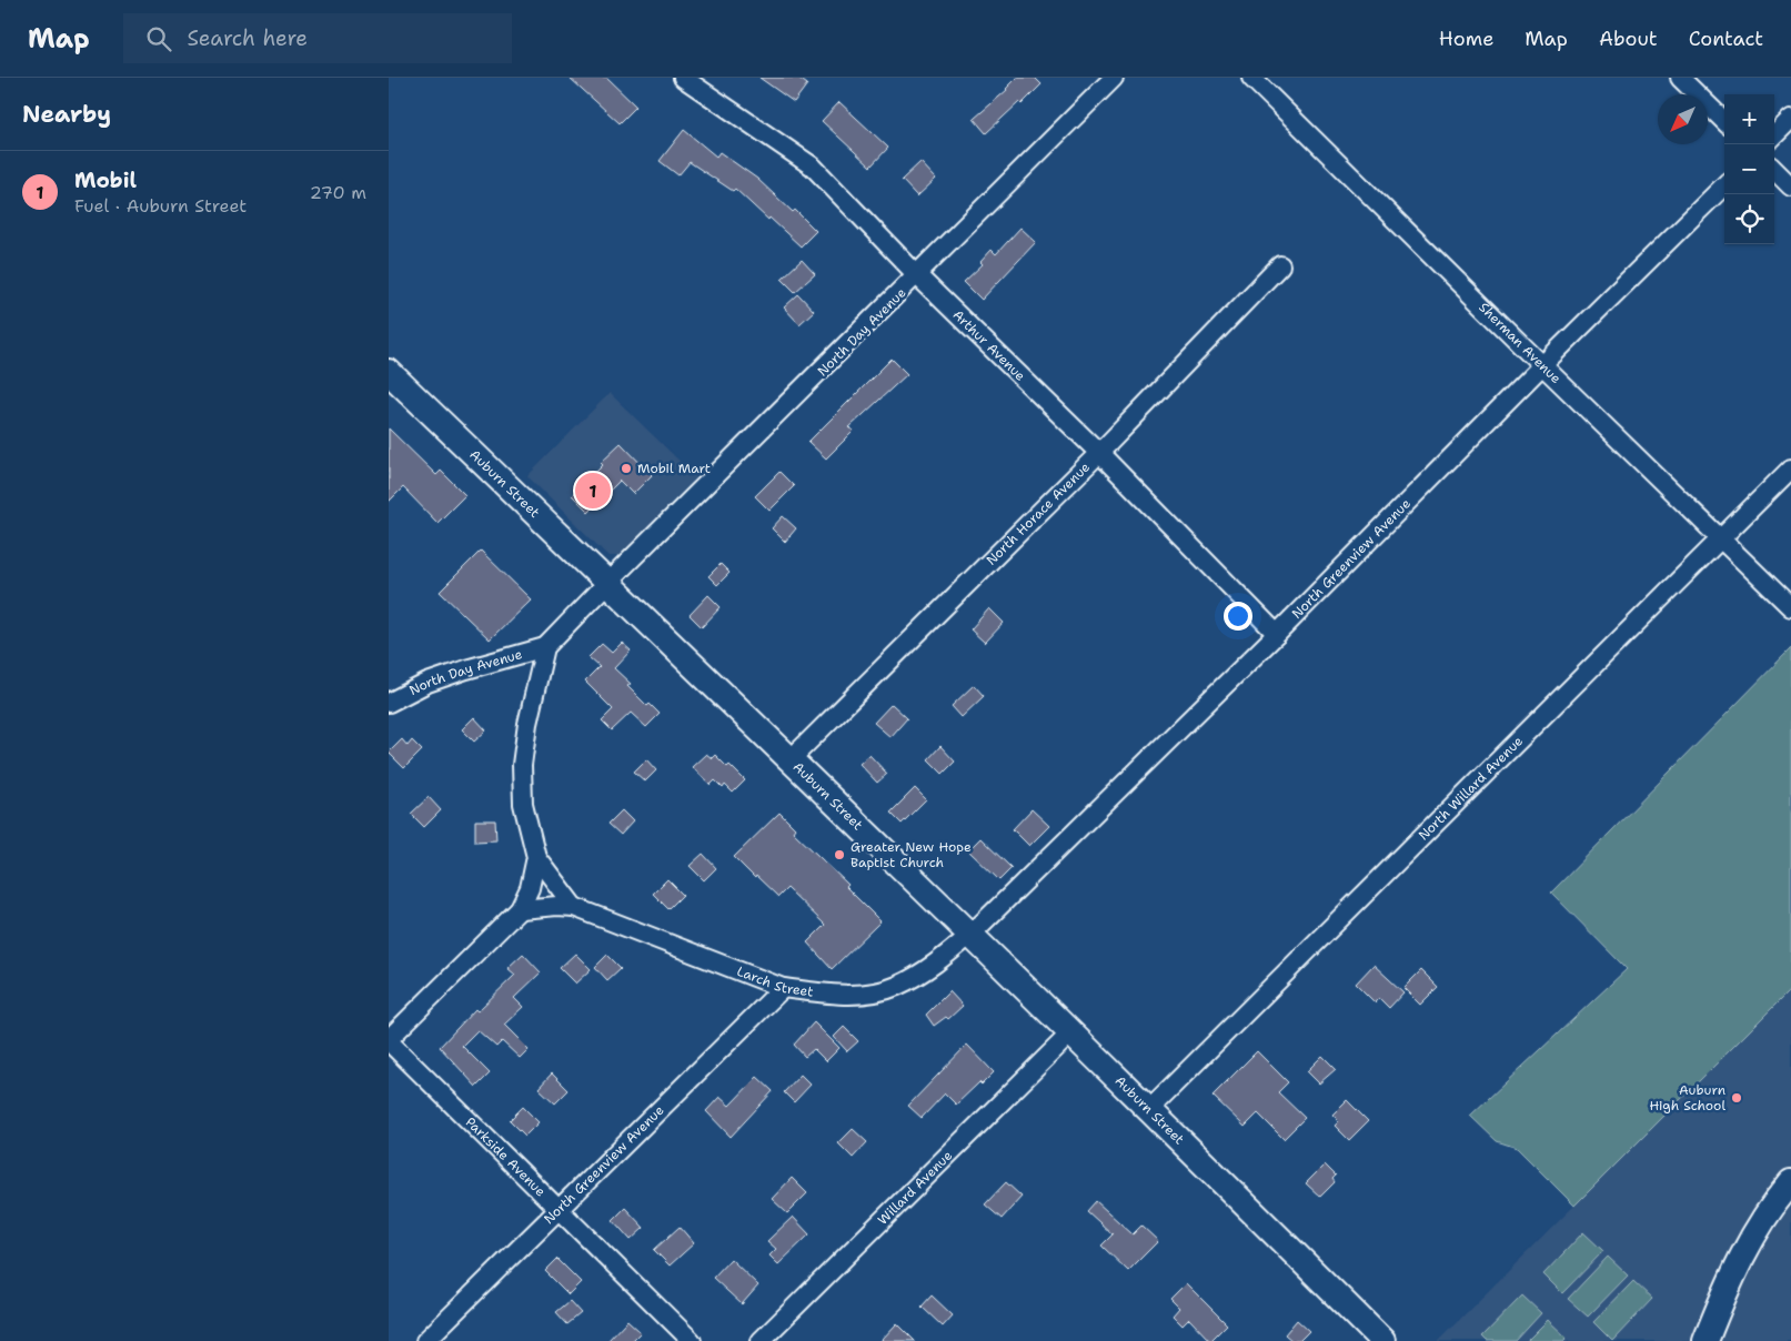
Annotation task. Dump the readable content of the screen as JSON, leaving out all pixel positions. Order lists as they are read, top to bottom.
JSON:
{
  "streets": {
    "main road": ["Auburn Street"],
    "street": [
      "North Day Avenue",
      "Sherman Avenue",
      "Arthur Avenue",
      "North Horace Avenue",
      "North Greenview Avenue",
      "North Willard Avenue",
      "Larch Street",
      "Parkside Avenue",
      "Willard Avenue"
    ]
  },
  "crossings": [
    ["North Day Avenue", "Arthur Avenue"],
    ["North Day Avenue", "Auburn Street"],
    ["Sherman Avenue", "North Greenview Avenue"],
    ["Sherman Avenue", "North Willard Avenue"],
    ["Arthur Avenue", "North Horace Avenue"],
    ["Arthur Avenue", "North Greenview Avenue"],
    ["Auburn Street", "North Horace Avenue"],
    ["Auburn Street", "North Greenview Avenue"],
    ["Auburn Street", "North Willard Avenue"],
    ["Auburn Street", "Larch Street"],
    ["Auburn Street", "Willard Avenue"],
    ["North Greenview Avenue", "Larch Street"],
    ["North Greenview Avenue", "Parkside Avenue"]
  ],
  "places": ["Mobil Mart", "Greater New Hope Baptist Church", "Auburn High School"],
  "north": "bottom left",
  "page": {
    "header": "Map",
    "search": "Search here",
    "nav": [
      "Home",
      "Map",
      "About",
      "Contact"
    ],
    "heading": "Nearby",
    "map_buttons": ["+", "−"],
    "list": [
      {
        "mark": "1",
        "name": "Mobil",
        "note": "Fuel · Auburn Street",
        "value": "270 m"
      }
    ],
    "pins": "1"
  }
}
